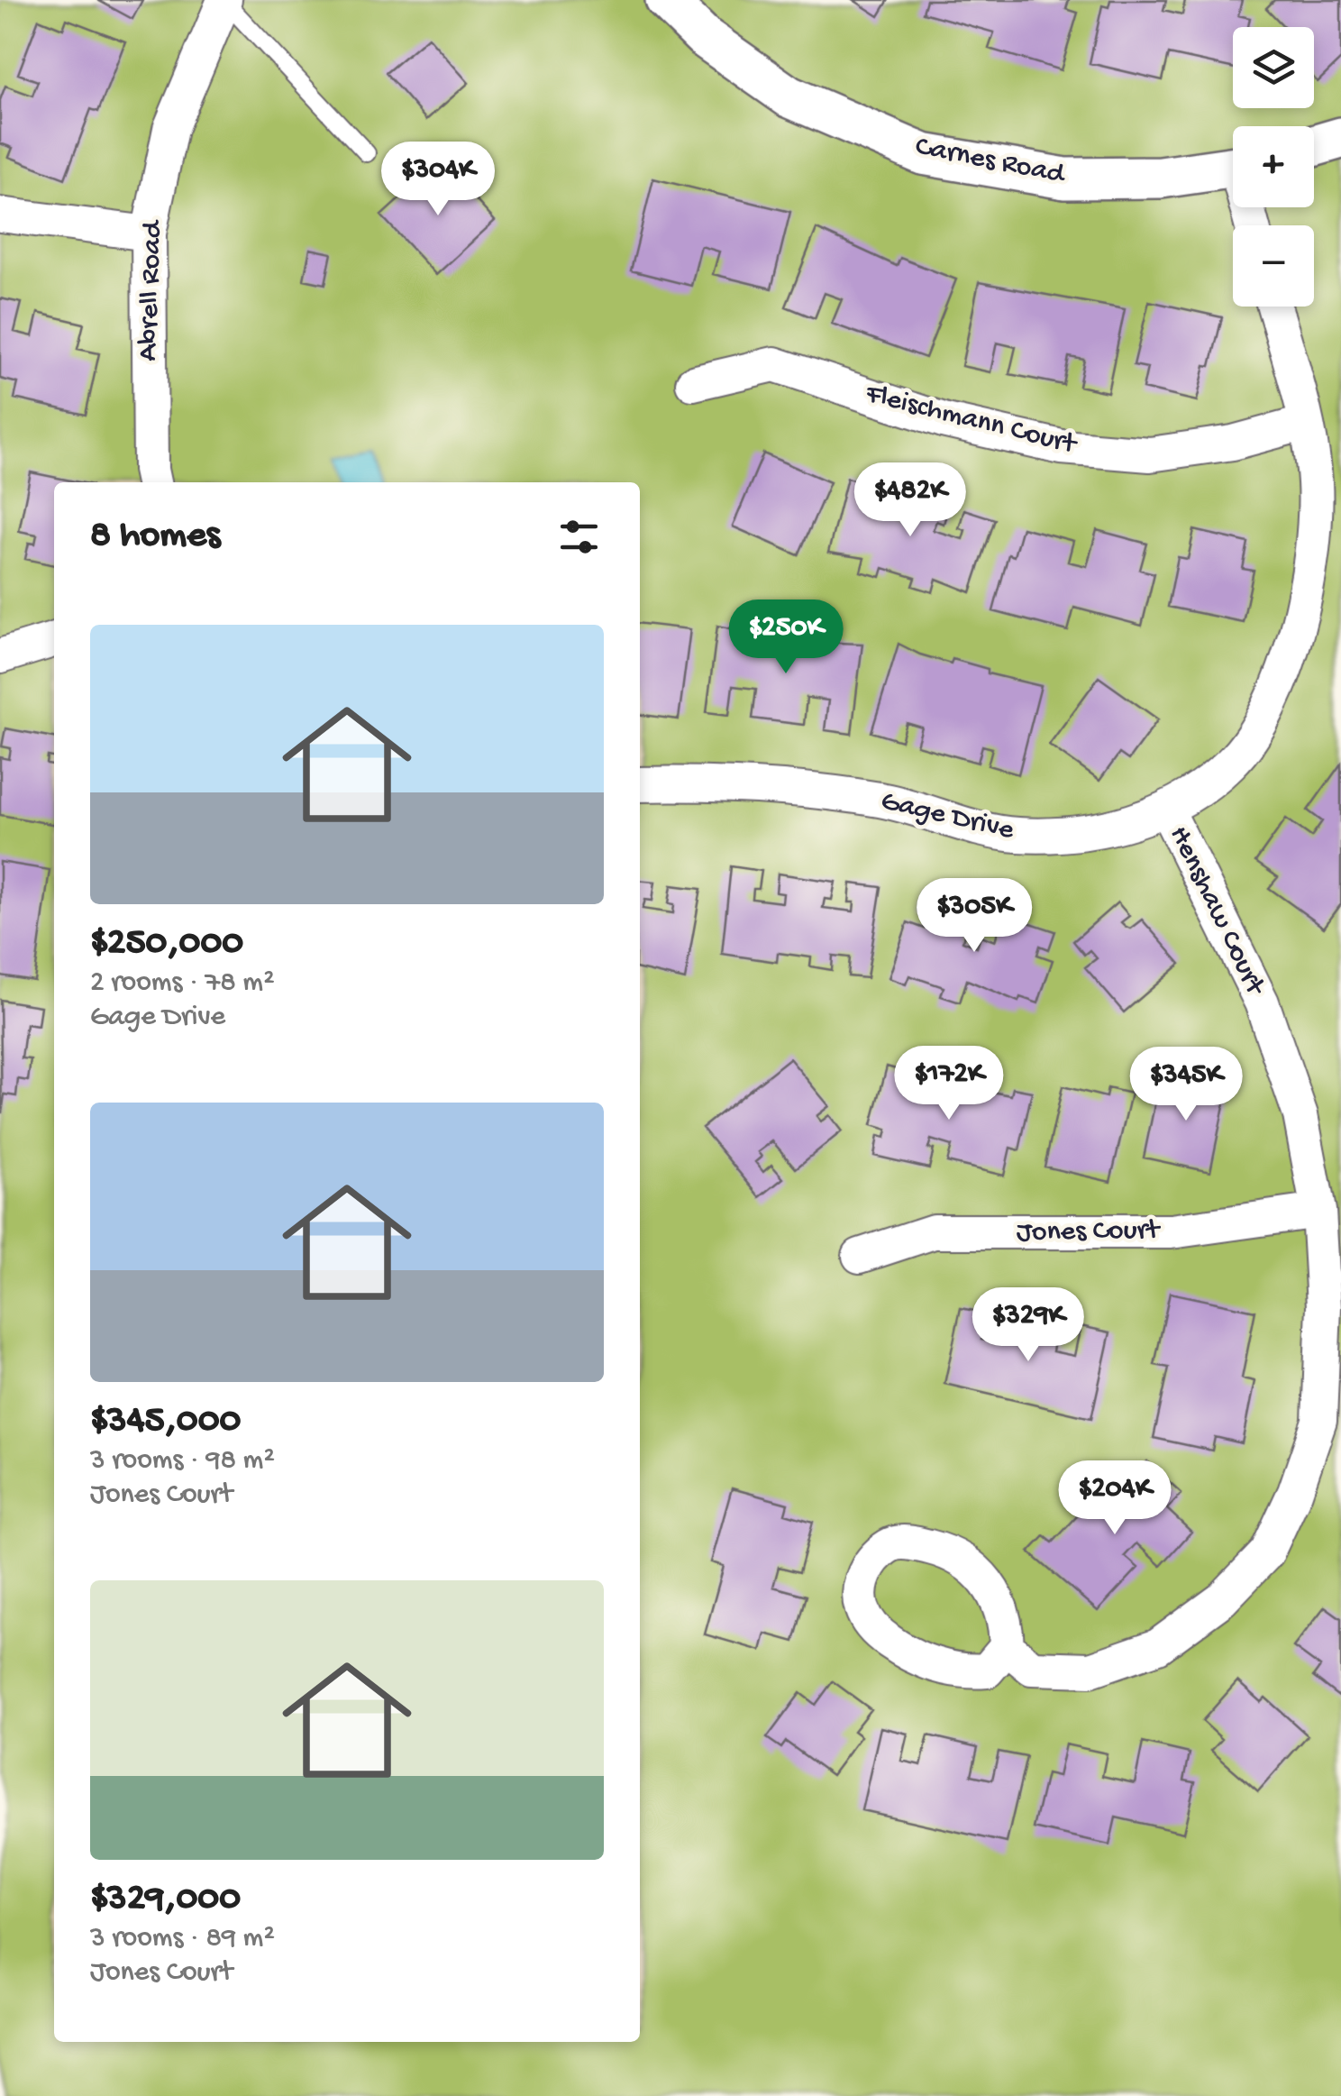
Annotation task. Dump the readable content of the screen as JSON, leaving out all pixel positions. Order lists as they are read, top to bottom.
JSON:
{
  "streets": {
    "street": [
      "Carnes Road",
      "Abrell Road",
      "Fleischmann Court",
      "Gage Drive",
      "Henshaw Court",
      "Jones Court"
    ]
  },
  "crossings": [
    ["Fleischmann Court", "Gage Drive"],
    ["Gage Drive", "Henshaw Court"],
    ["Henshaw Court", "Jones Court"]
  ],
  "page": {
    "map_buttons": ["+", "−"],
    "price": [
      "$304K",
      "$482K",
      "$250K",
      "$305K",
      "$172K",
      "$345K",
      "$329K",
      "$204K"
    ],
    "heading": "8 homes",
    "list": [
      {
        "name": "$250,000",
        "note": "2 rooms · 78 m² · Gage Drive"
      },
      {
        "name": "$345,000",
        "note": "3 rooms · 98 m² · Jones Court"
      },
      {
        "name": "$329,000",
        "note": "3 rooms · 89 m² · Jones Court"
      }
    ]
  }
}
